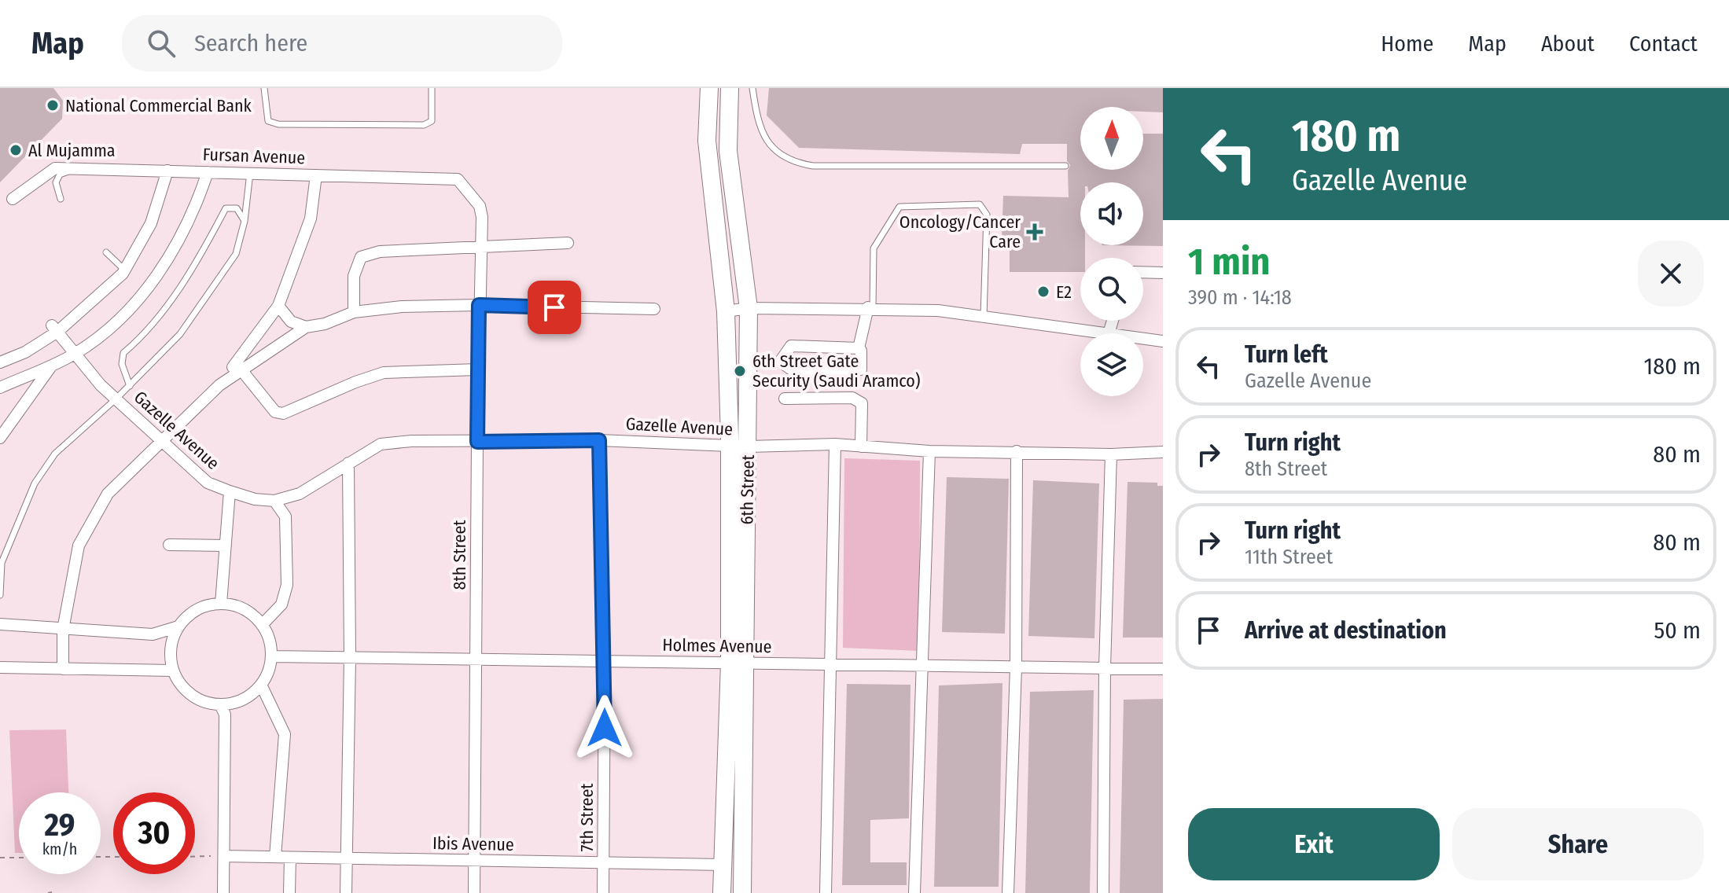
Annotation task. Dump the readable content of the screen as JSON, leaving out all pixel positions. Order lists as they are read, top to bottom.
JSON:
{
  "streets": {
    "main road": ["6th Street"],
    "street": [
      "Fursan Avenue",
      "Gazelle Avenue",
      "8th Street",
      "Holmes Avenue",
      "7th Street",
      "Ibis Avenue"
    ]
  },
  "crossings": [
    ["Fursan Avenue", "8th Street"],
    ["Gazelle Avenue", "6th Street"],
    ["Gazelle Avenue", "8th Street"],
    ["Gazelle Avenue", "7th Street"],
    ["6th Street", "Holmes Avenue"],
    ["6th Street", "Ibis Avenue"],
    ["8th Street", "Holmes Avenue"],
    ["8th Street", "Ibis Avenue"],
    ["Holmes Avenue", "7th Street"],
    ["7th Street", "Ibis Avenue"]
  ],
  "places": {
    "other": [
      "National Commercial Bank",
      "Al Mujamma",
      "E2",
      "6th Street Gate Security (Saudi Aramco)"
    ],
    "health": ["Oncology/Cancer Care"]
  },
  "north": "top",
  "page": {
    "header": "Map",
    "search": "Search here",
    "nav": [
      "Home",
      "Map",
      "About",
      "Contact"
    ],
    "turn": ["180 m", "Gazelle Avenue"],
    "heading": ["1 min", "390 m · 14:18"],
    "list": [
      {
        "name": "Turn left",
        "note": "Gazelle Avenue",
        "value": "180 m"
      },
      {
        "name": "Turn right",
        "note": "8th Street",
        "value": "80 m"
      },
      {
        "name": "Turn right",
        "note": "11th Street",
        "value": "80 m"
      },
      {
        "name": "Arrive at destination",
        "value": "50 m"
      }
    ],
    "speed": "29 km/h",
    "limit": "30",
    "buttons": ["Exit", "Share"]
  }
}
